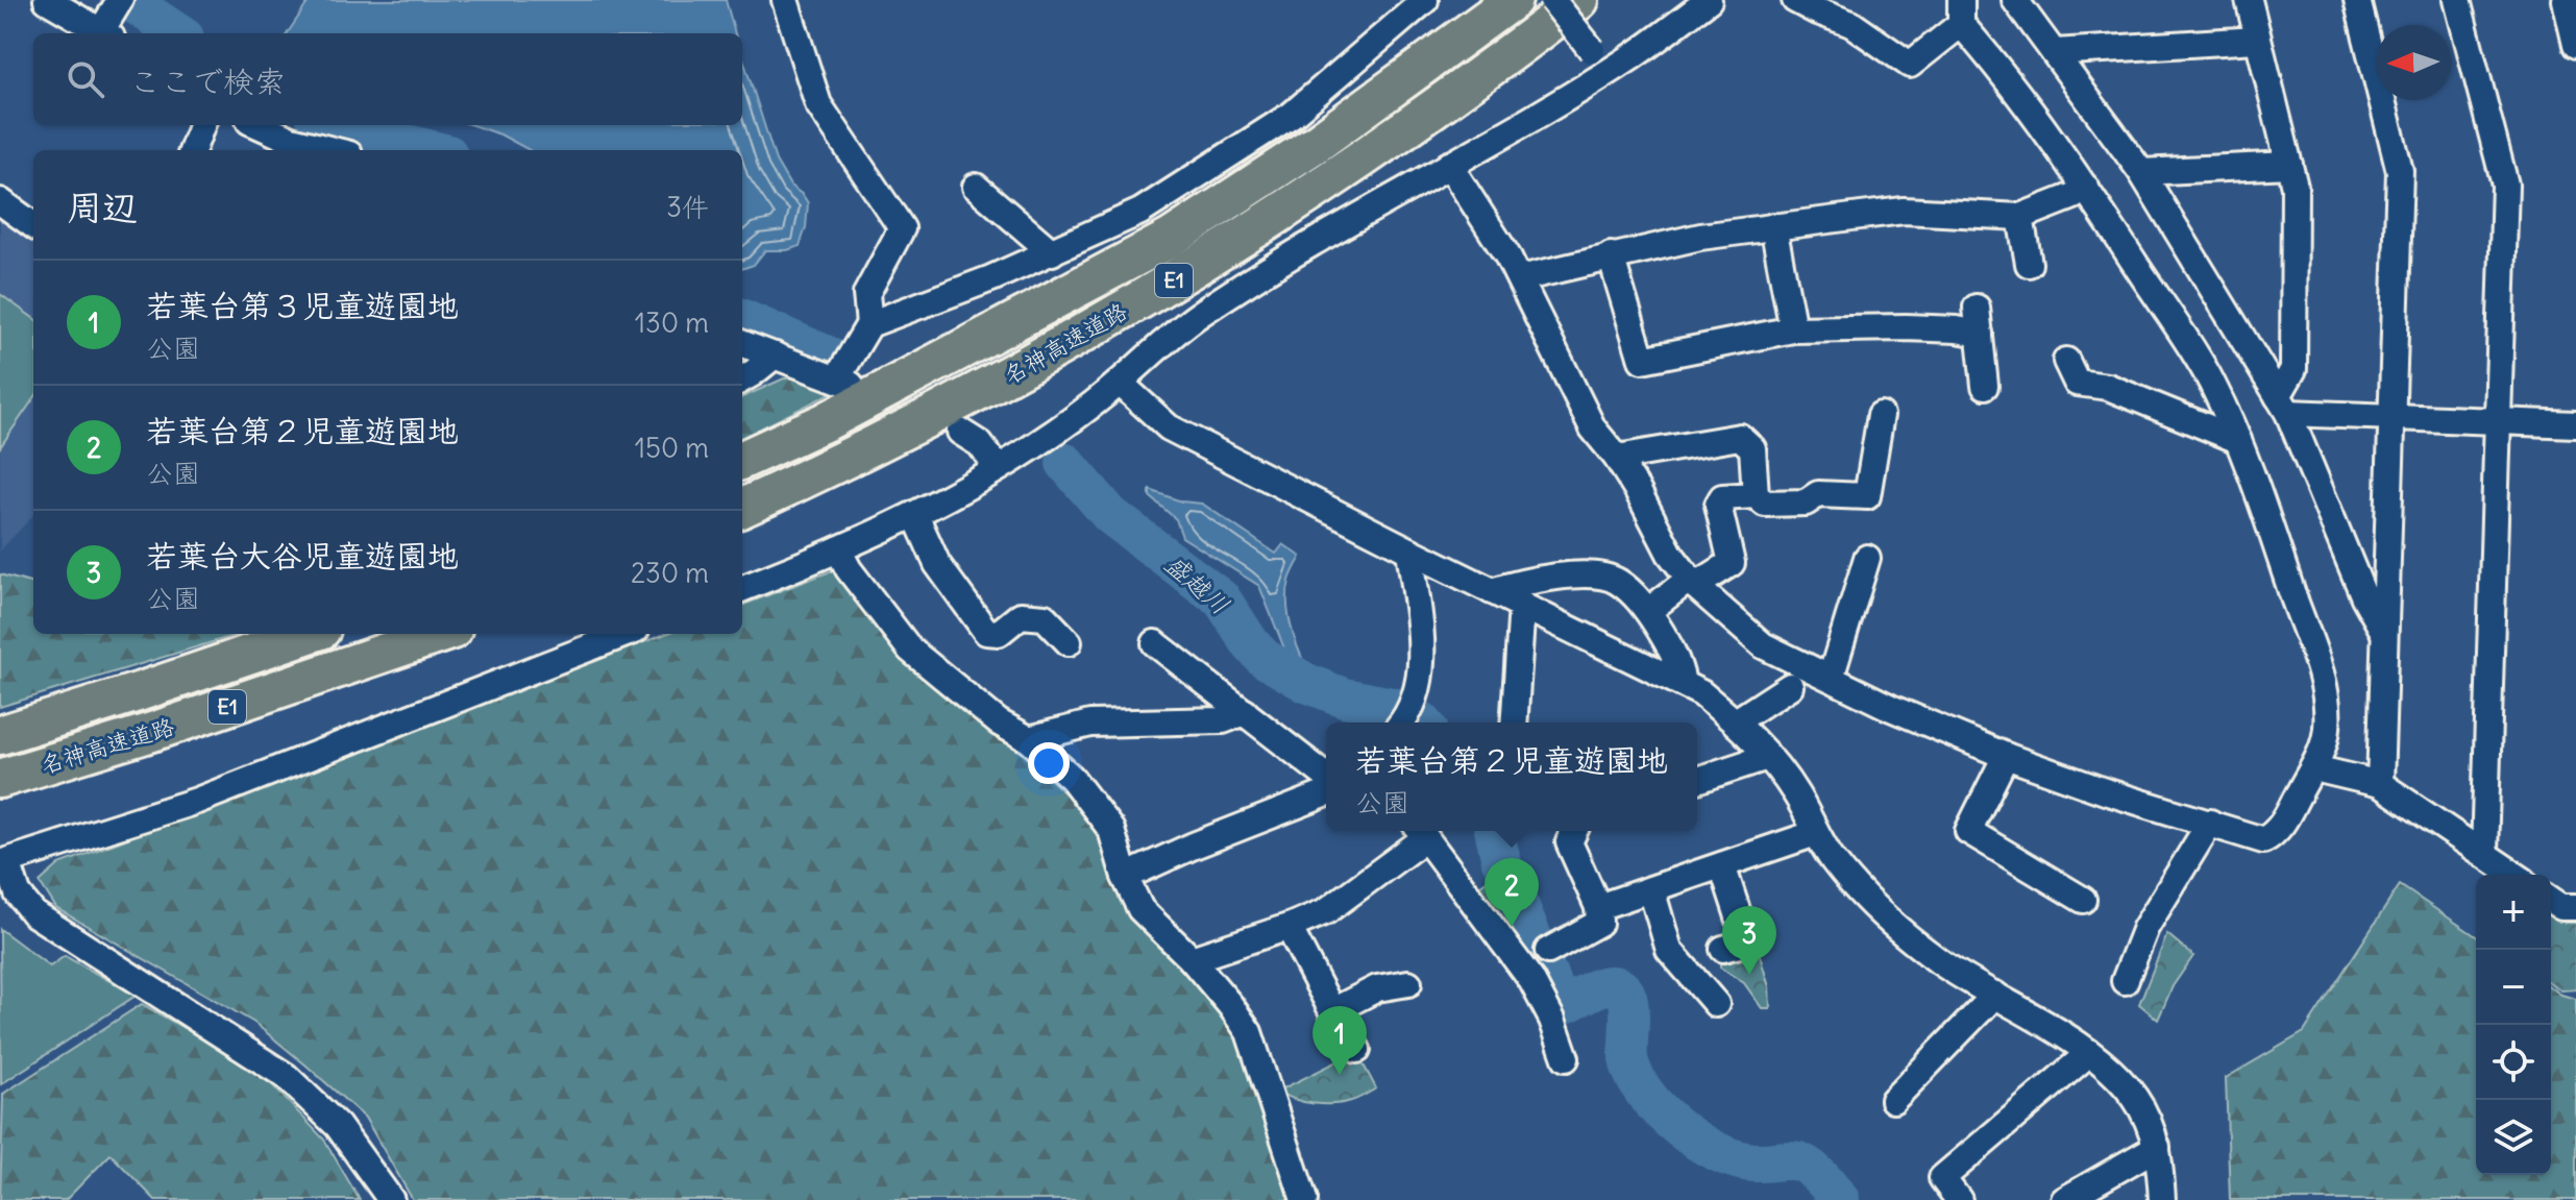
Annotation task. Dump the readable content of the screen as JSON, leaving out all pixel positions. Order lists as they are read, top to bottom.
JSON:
{
  "streets": {
    "highway": ["E1", "名神高速道路"]
  },
  "water": ["盛越川"],
  "north": "left",
  "page": {
    "search": "ここで検索",
    "heading": ["周辺", "3件"],
    "list": [
      {
        "mark": "1",
        "name": "若葉台第３児童遊園地",
        "note": "公園",
        "value": "130 m"
      },
      {
        "mark": "2",
        "name": "若葉台第２児童遊園地",
        "note": "公園",
        "value": "150 m"
      },
      {
        "mark": "3",
        "name": "若葉台大谷児童遊園地",
        "note": "公園",
        "value": "230 m"
      }
    ],
    "popup": ["若葉台第２児童遊園地", "公園"],
    "pins": ["2", "3", "1"],
    "map_buttons": ["+", "−"]
  }
}
